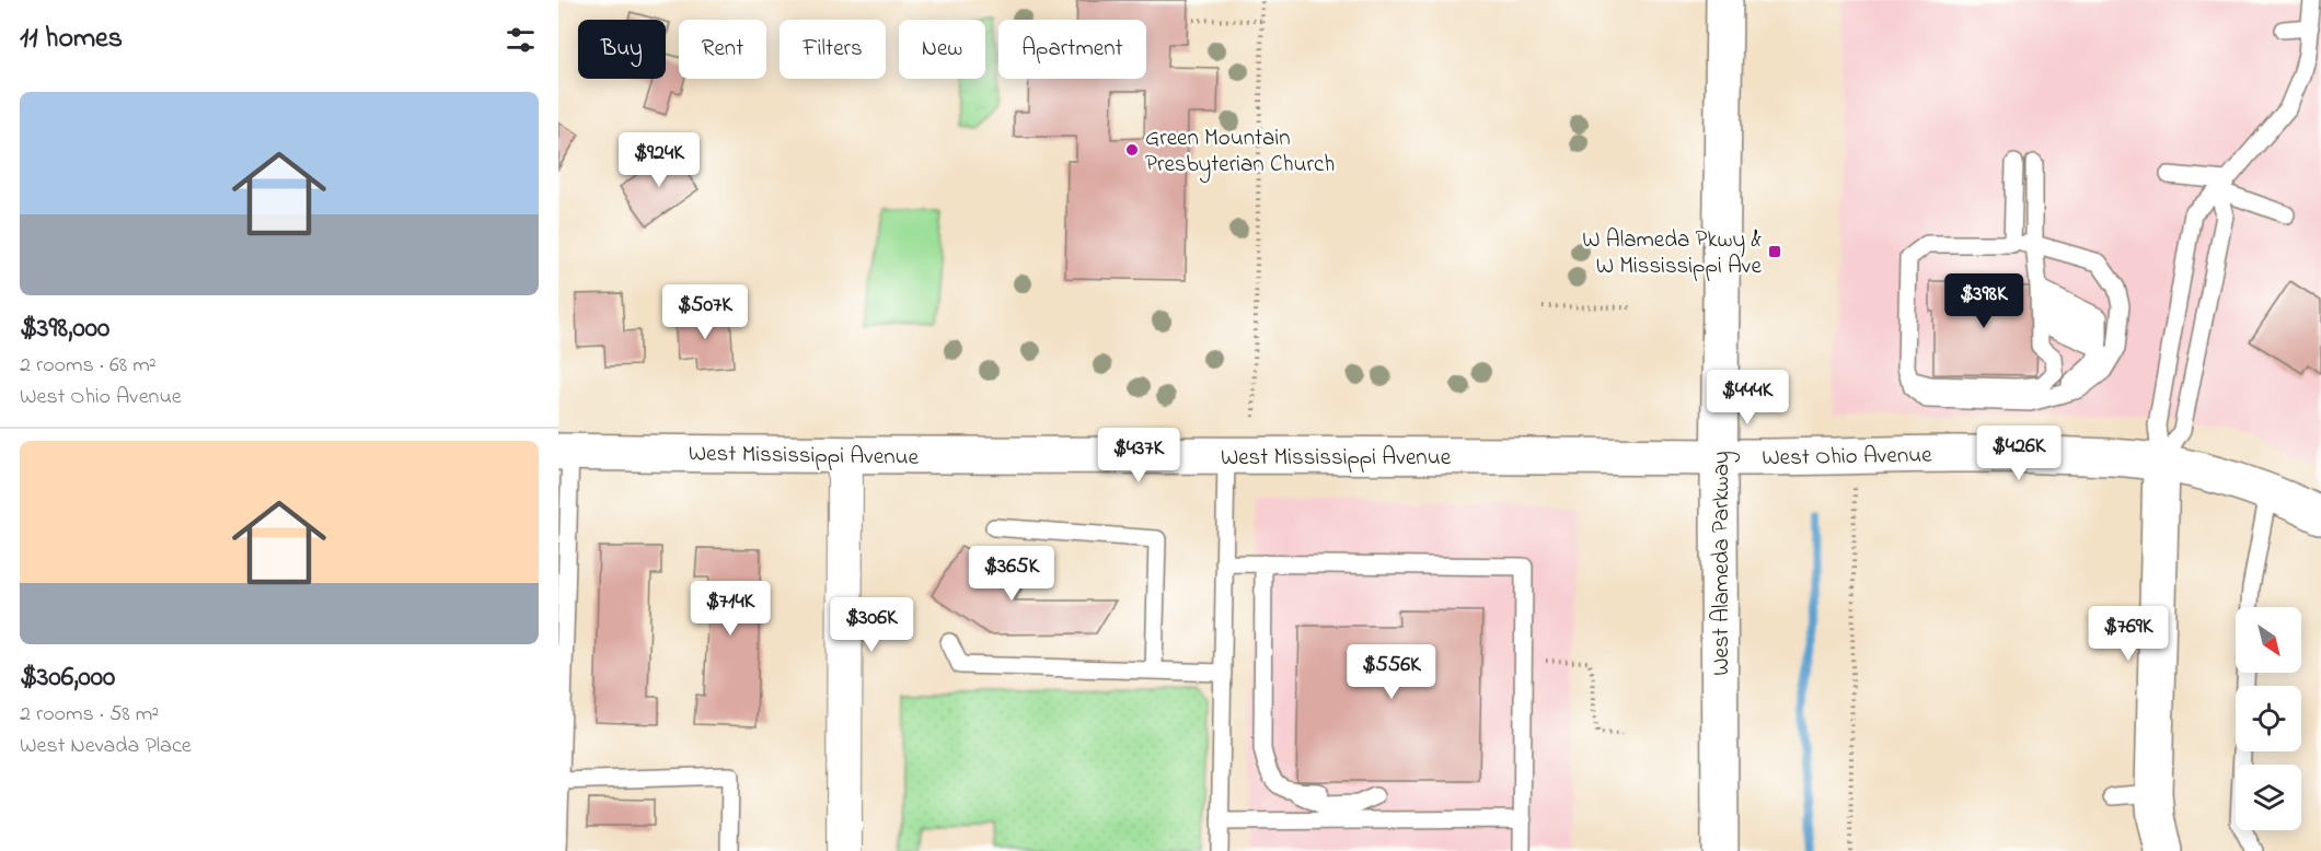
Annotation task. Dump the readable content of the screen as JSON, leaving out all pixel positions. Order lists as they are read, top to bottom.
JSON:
{
  "streets": {
    "street": ["West Mississippi Avenue", "West Ohio Avenue", "West Alameda Parkway"]
  },
  "crossings": [
    ["West Mississippi Avenue", "West Ohio Avenue"],
    ["West Mississippi Avenue", "West Alameda Parkway"],
    ["West Ohio Avenue", "West Alameda Parkway"]
  ],
  "places": {
    "other": ["Green Mountain Presbyterian Church"],
    "transit": ["W Alameda Pkwy & W Mississippi Ave"]
  },
  "north": "bottom right",
  "page": {
    "heading": "11 homes",
    "chip": [
      "Buy",
      "Rent",
      "Filters",
      "New",
      "Apartment"
    ],
    "list": [
      {
        "name": "$398,000",
        "note": "2 rooms · 68 m² · West Ohio Avenue"
      },
      {
        "name": "$306,000",
        "note": "2 rooms · 58 m² · West Nevada Place"
      }
    ],
    "price": [
      "$924K",
      "$398K",
      "$507K",
      "$444K",
      "$426K",
      "$437K",
      "$365K",
      "$714K",
      "$306K",
      "$769K",
      "$556K"
    ]
  }
}
